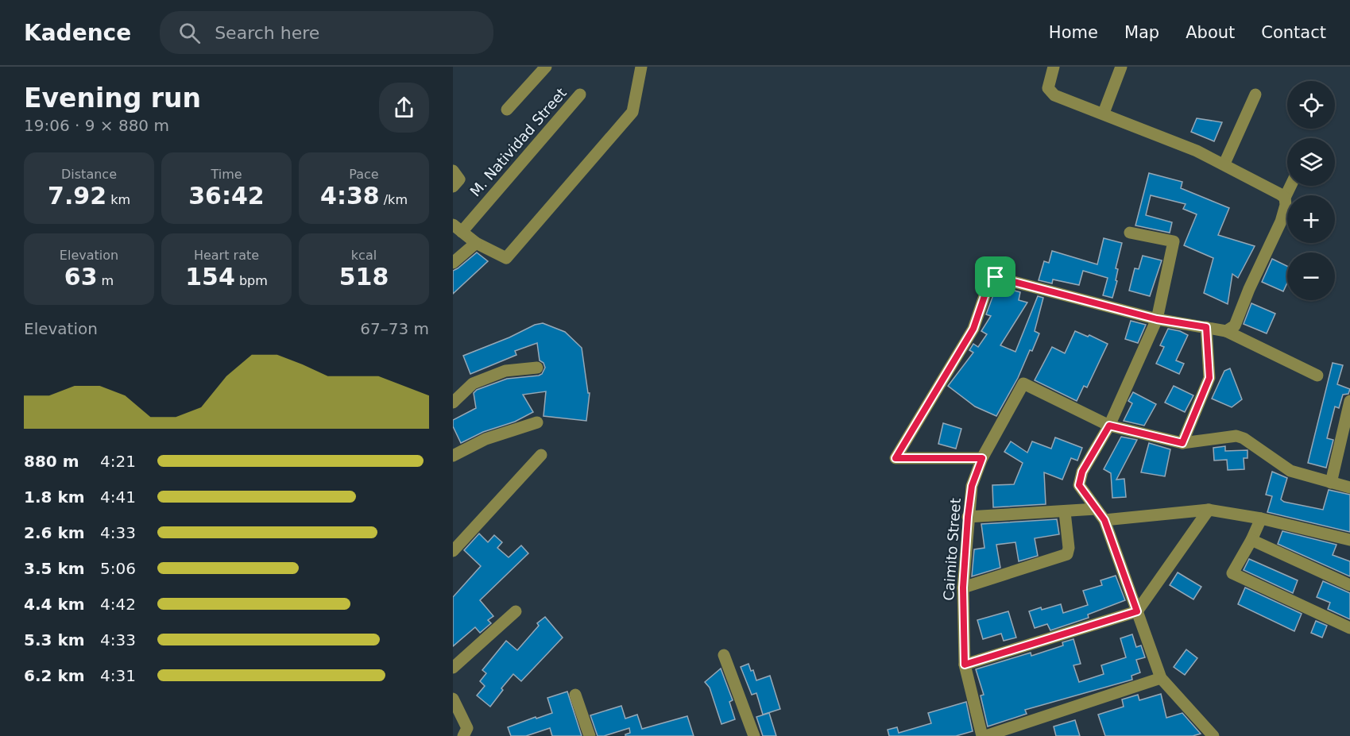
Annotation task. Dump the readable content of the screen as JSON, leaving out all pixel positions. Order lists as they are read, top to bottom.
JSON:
{
  "streets": {
    "street": ["M. Natividad Street", "Caimito Street"]
  },
  "page": {
    "header": "Kadence",
    "search": "Search here",
    "nav": [
      "Home",
      "Map",
      "About",
      "Contact"
    ],
    "heading": ["Evening run", "19:06 · 9 × 880 m"],
    "map_buttons": ["+", "−"],
    "stats": [
      ["Distance", "7.92 km"],
      ["Time", "36:42"],
      ["Pace", "4:38 /km"],
      ["Elevation", "63 m"],
      ["Heart rate", "154 bpm"],
      ["kcal", "518"]
    ],
    "chart": ["Elevation", "67–73 m"],
    "list": [
      {
        "name": "880 m",
        "note": "4:21"
      },
      {
        "name": "1.8 km",
        "note": "4:41"
      },
      {
        "name": "2.6 km",
        "note": "4:33"
      },
      {
        "name": "3.5 km",
        "note": "5:06"
      },
      {
        "name": "4.4 km",
        "note": "4:42"
      },
      {
        "name": "5.3 km",
        "note": "4:33"
      },
      {
        "name": "6.2 km",
        "note": "4:31"
      }
    ]
  }
}
